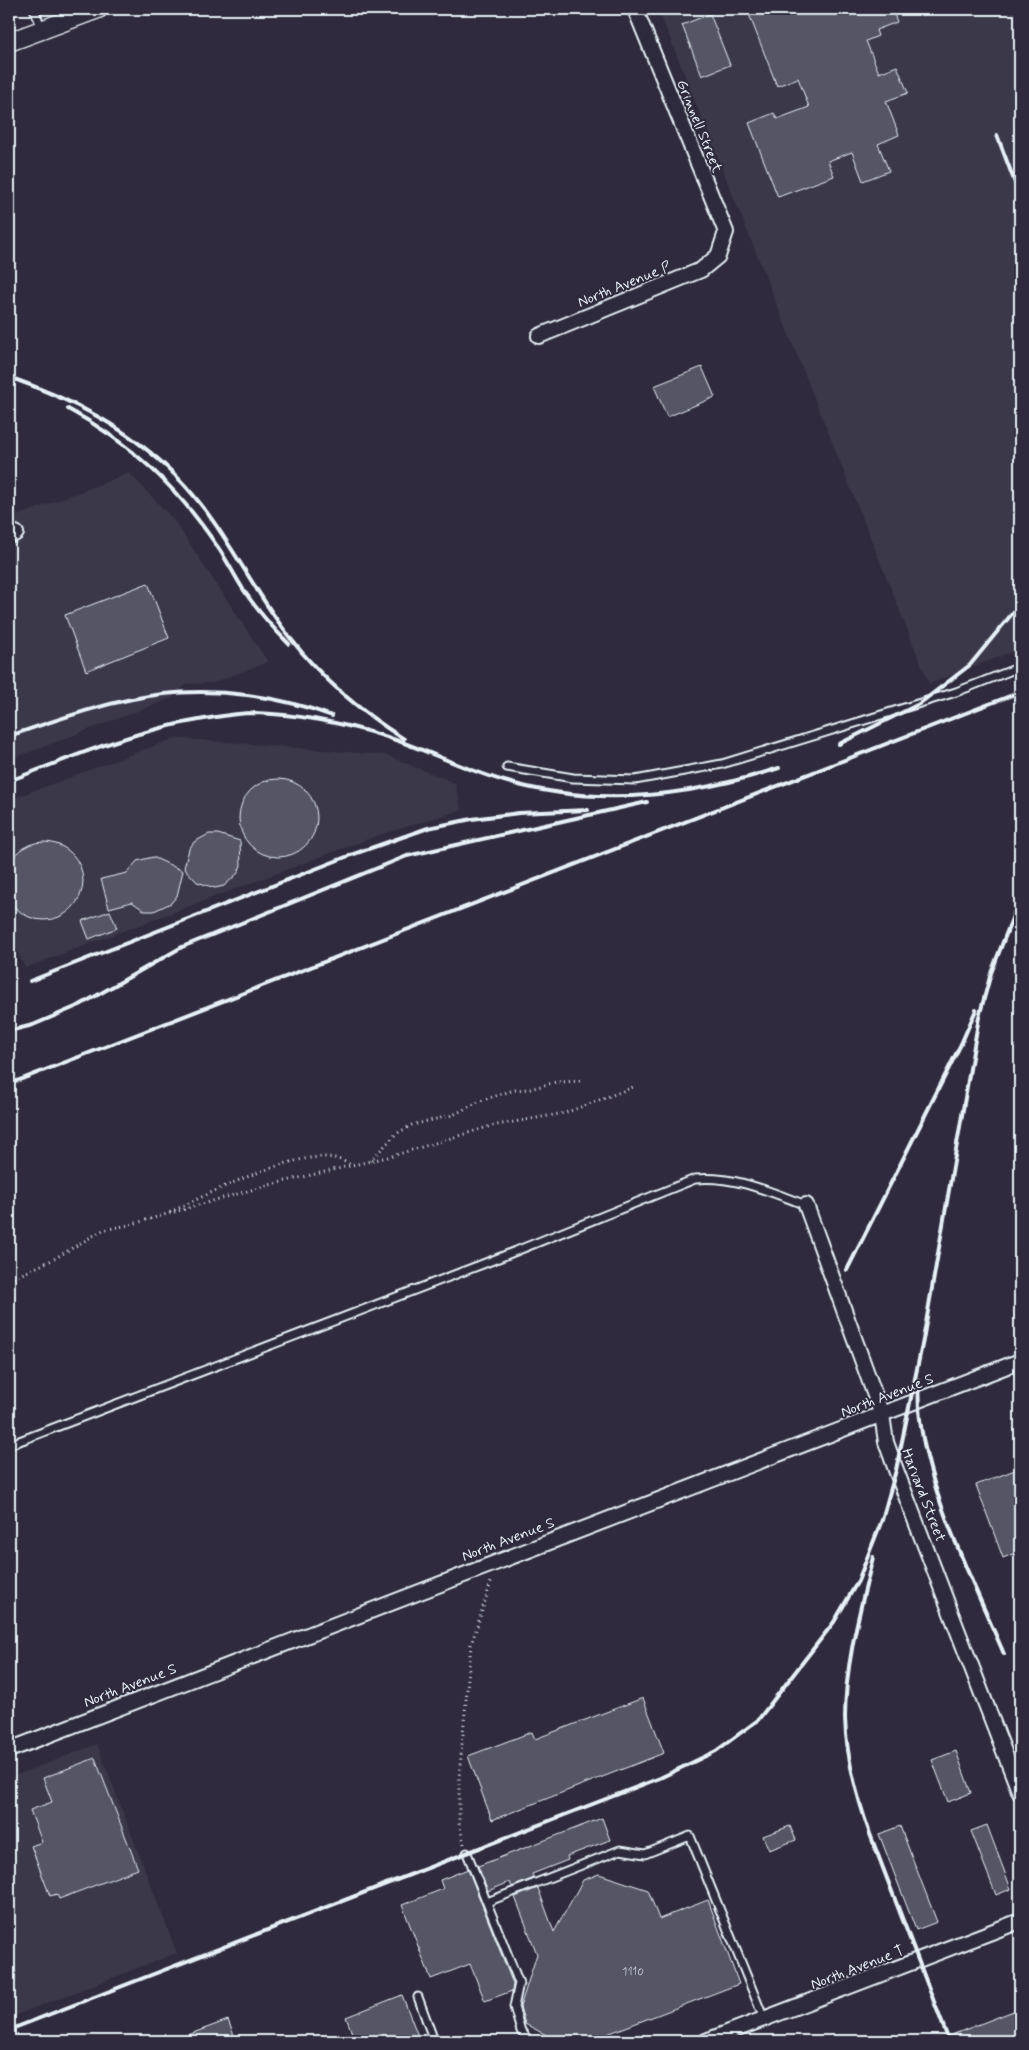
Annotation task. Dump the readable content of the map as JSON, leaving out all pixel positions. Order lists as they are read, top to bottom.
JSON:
{
  "streets": {
    "street": [
      "Grinnell Street",
      "North Avenue P",
      "North Avenue S",
      "Harvard Street",
      "North Avenue T"
    ]
  },
  "crossings": [
    ["Grinnell Street", "North Avenue P"],
    ["North Avenue S", "Harvard Street"]
  ],
  "house_numbers": ["1110"]
}
